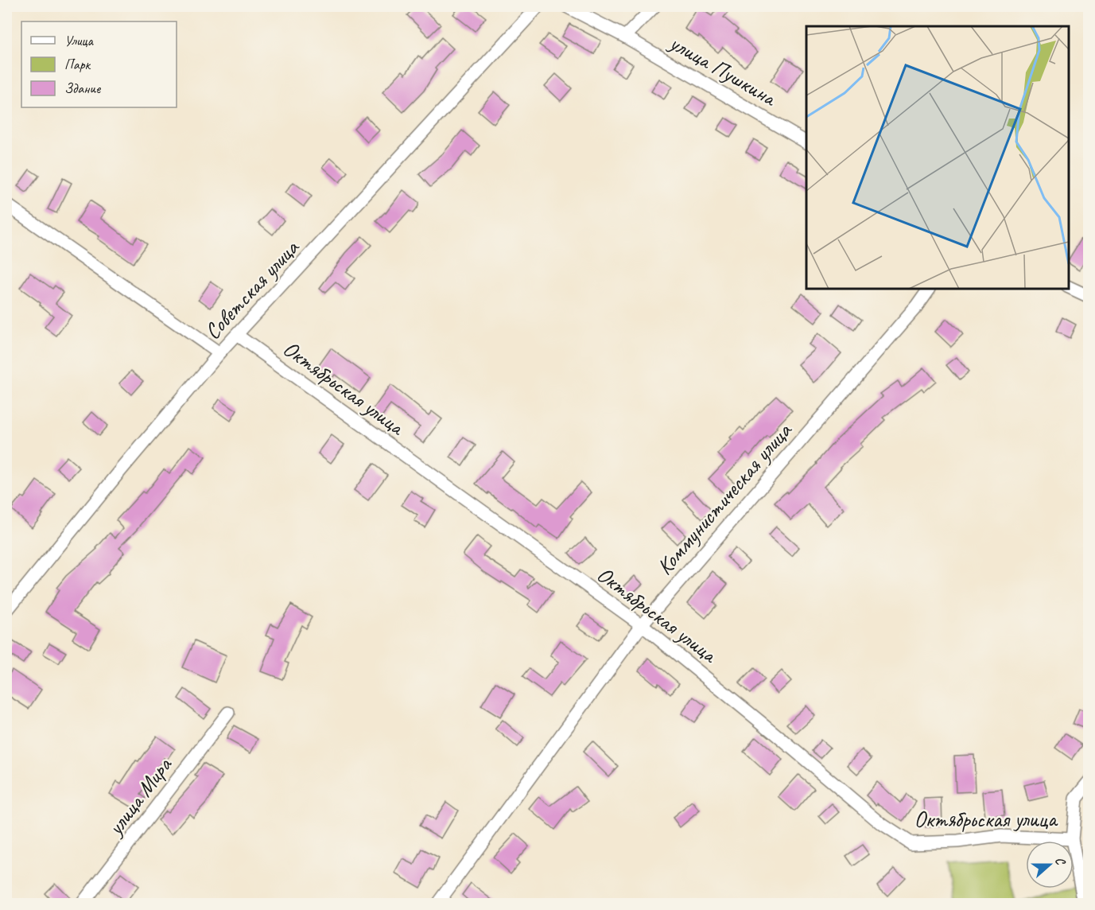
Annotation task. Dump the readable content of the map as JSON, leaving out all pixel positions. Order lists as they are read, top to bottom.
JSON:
{
  "streets": {
    "street": [
      "улица Пушкина",
      "Советская улица",
      "Октябрьская улица",
      "Коммунистическая улица",
      "улица Мира"
    ]
  },
  "crossings": [
    ["Советская улица", "Октябрьская улица"],
    ["Октябрьская улица", "Коммунистическая улица"]
  ],
  "legend": ["Улица", "Парк", "Здание"],
  "north": "right"
}
